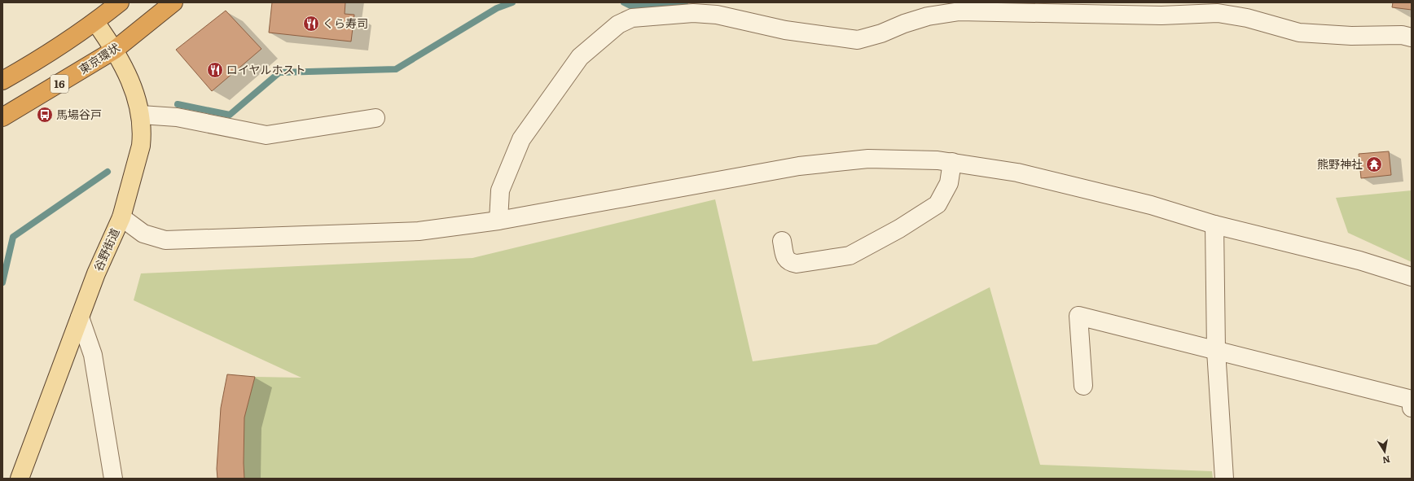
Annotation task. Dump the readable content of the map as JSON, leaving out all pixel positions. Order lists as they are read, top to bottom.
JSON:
{
  "streets": {
    "highway": ["東京環状", "16"],
    "main road": ["谷野街道"]
  },
  "crossings": [
    ["東京環状", "谷野街道"]
  ],
  "places": {
    "restaurant": ["くら寿司", "ロイヤルホスト"],
    "bus stop": ["馬場谷戸"],
    "temple": ["熊野神社"]
  },
  "north": "bottom"
}
